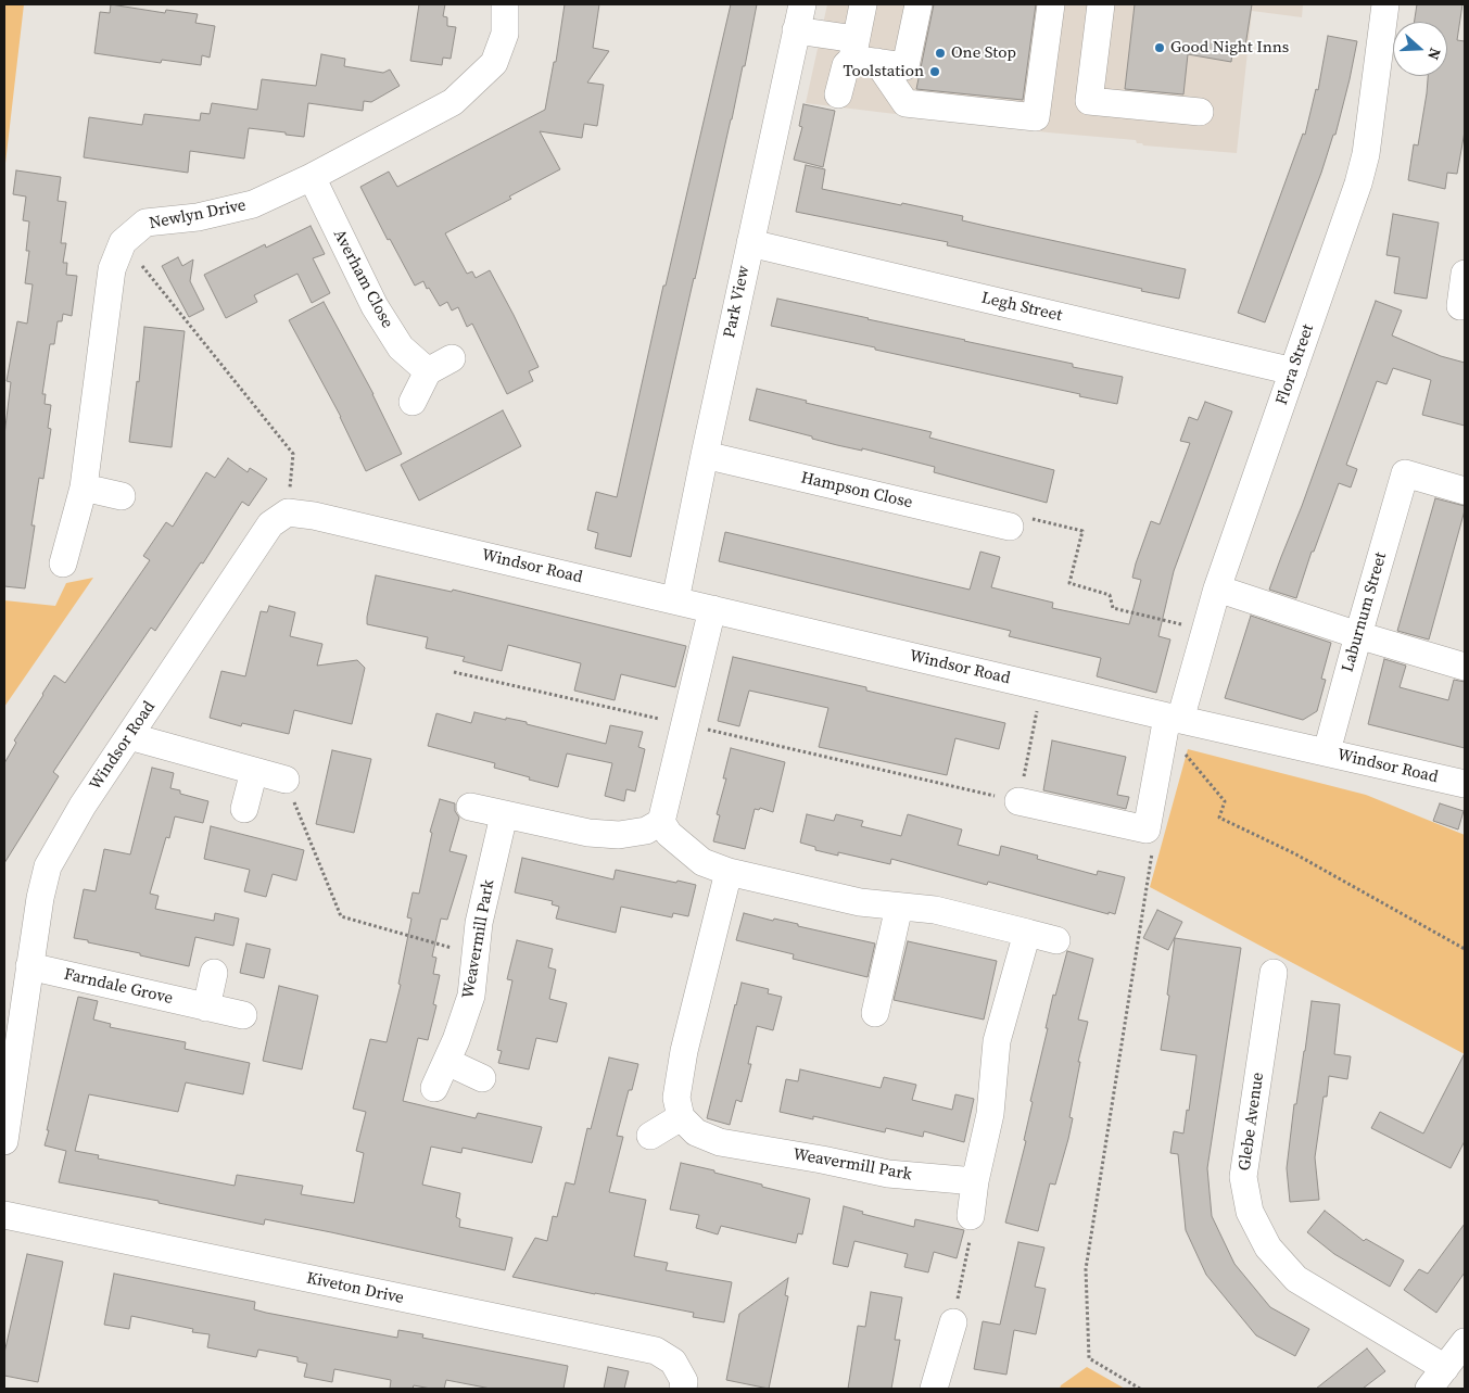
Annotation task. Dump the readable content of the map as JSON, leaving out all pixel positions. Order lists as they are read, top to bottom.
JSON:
{
  "streets": {
    "street": [
      "Newlyn Drive",
      "Averham Close",
      "Park View",
      "Legh Street",
      "Flora Street",
      "Hampson Close",
      "Windsor Road",
      "Laburnum Street",
      "Weavermill Park",
      "Farndale Grove",
      "Glebe Avenue",
      "Kiveton Drive"
    ]
  },
  "crossings": [
    ["Newlyn Drive", "Averham Close"],
    ["Park View", "Legh Street"],
    ["Park View", "Hampson Close"],
    ["Park View", "Windsor Road"],
    ["Legh Street", "Flora Street"],
    ["Flora Street", "Windsor Road"],
    ["Windsor Road", "Laburnum Street"],
    ["Windsor Road", "Farndale Grove"]
  ],
  "places": ["Good Night Inns", "One Stop", "Toolstation"],
  "north": "right"
}
